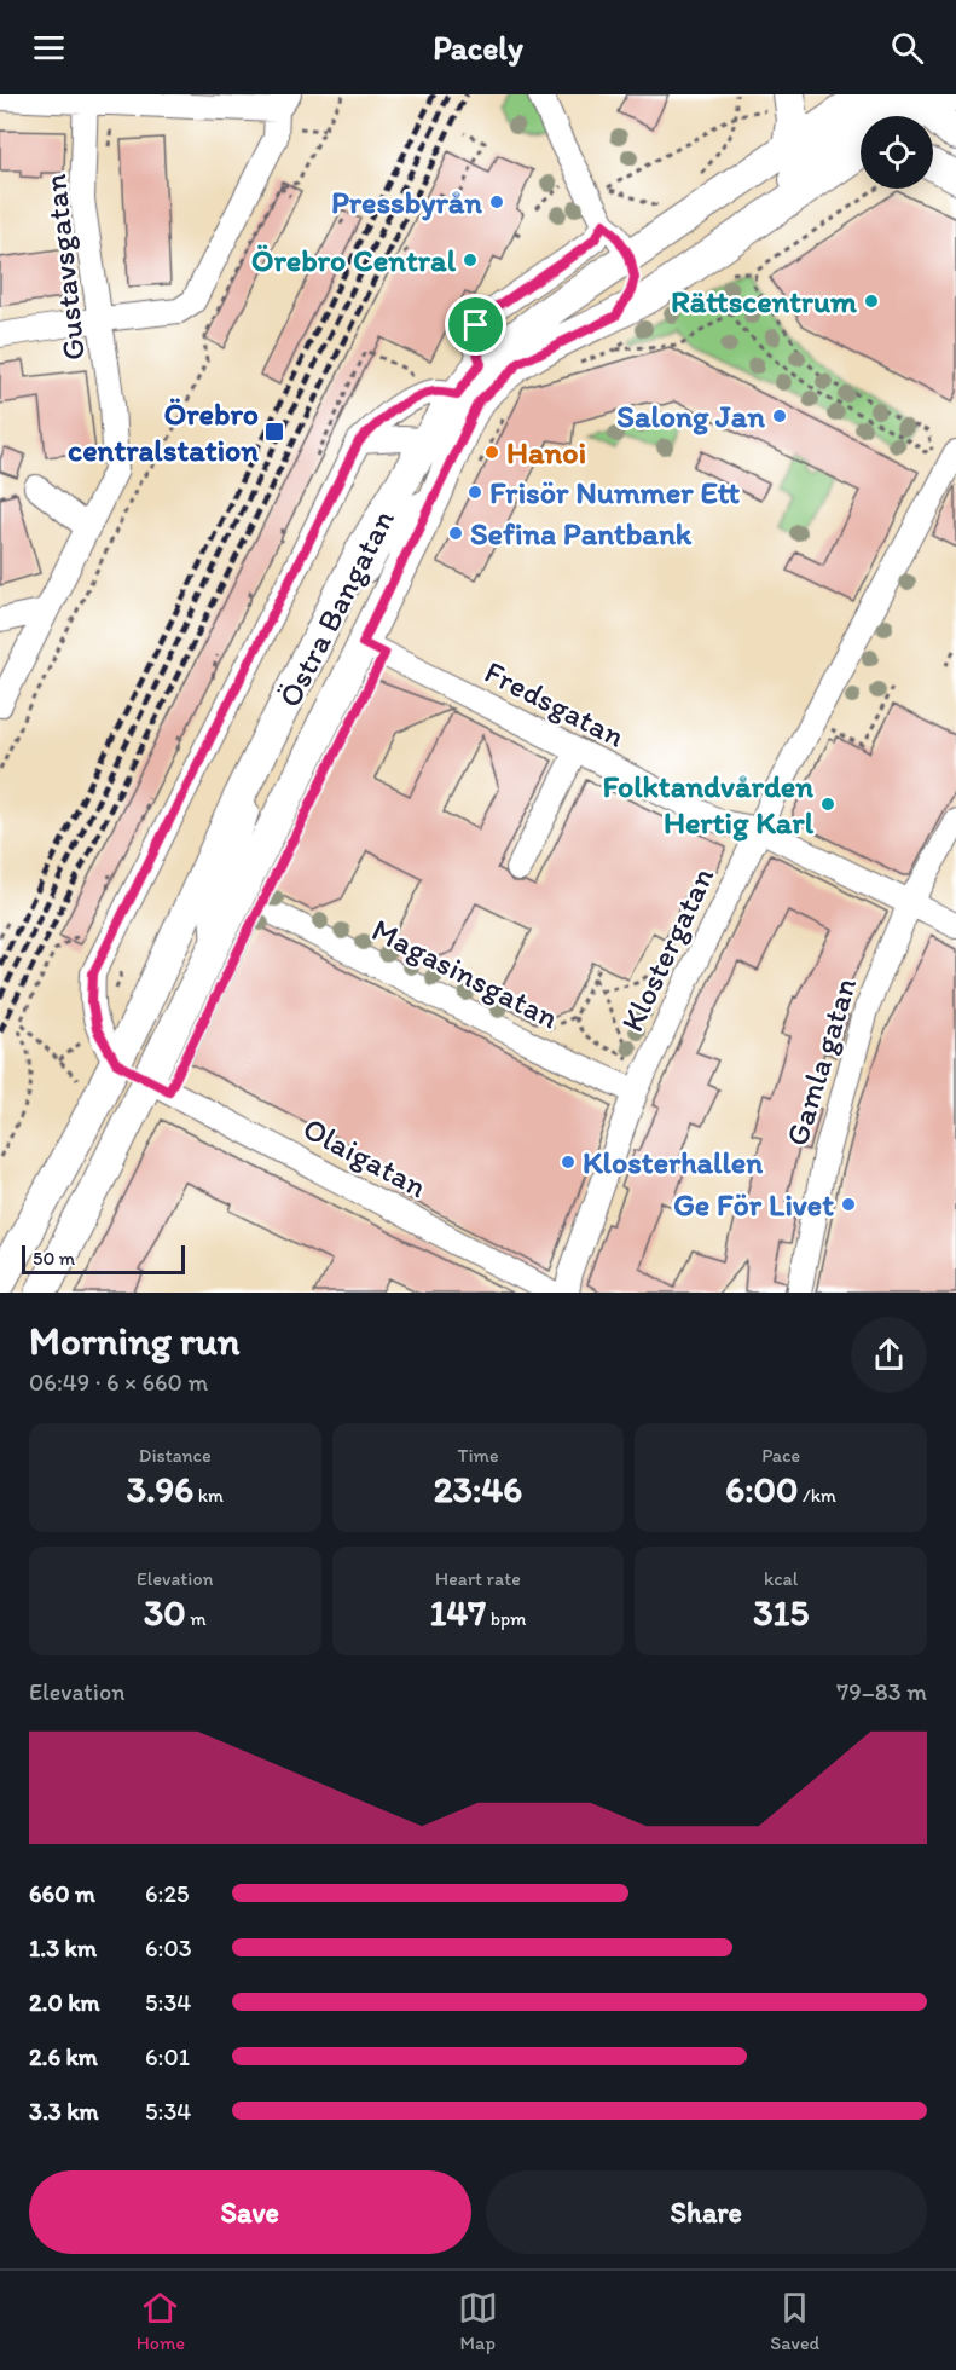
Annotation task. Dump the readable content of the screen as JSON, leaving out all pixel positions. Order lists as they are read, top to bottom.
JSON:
{
  "streets": {
    "main road": ["Östra Bangatan"],
    "street": [
      "Gustavsgatan",
      "Fredsgatan",
      "Klostergatan",
      "Magasinsgatan",
      "Gamla gatan",
      "Olaigatan"
    ]
  },
  "crossings": [
    ["Östra Bangatan", "Fredsgatan"],
    ["Östra Bangatan", "Olaigatan"],
    ["Fredsgatan", "Klostergatan"],
    ["Fredsgatan", "Gamla gatan"],
    ["Klostergatan", "Magasinsgatan"]
  ],
  "places": {
    "other": [
      "Pressbyrån",
      "Örebro Central",
      "Rättscentrum",
      "Salong Jan",
      "Hanoi",
      "Frisör Nummer Ett",
      "Sefina Pantbank",
      "Folktandvården Hertig Karl",
      "Klosterhallen",
      "Ge För Livet"
    ],
    "transit": ["Örebro centralstation"]
  },
  "scale_bar": "50 m",
  "page": {
    "header": "Pacely",
    "scale": "50 m",
    "heading": ["Morning run", "06:49 · 6 × 660 m"],
    "stats": [
      ["Distance", "3.96 km"],
      ["Time", "23:46"],
      ["Pace", "6:00 /km"],
      ["Elevation", "30 m"],
      ["Heart rate", "147 bpm"],
      ["kcal", "315"]
    ],
    "chart": ["Elevation", "79–83 m"],
    "list": [
      {
        "name": "660 m",
        "note": "6:25"
      },
      {
        "name": "1.3 km",
        "note": "6:03"
      },
      {
        "name": "2.0 km",
        "note": "5:34"
      },
      {
        "name": "2.6 km",
        "note": "6:01"
      },
      {
        "name": "3.3 km",
        "note": "5:34"
      }
    ],
    "buttons": ["Save", "Share"],
    "tabs": ["Home", "Map", "Saved"]
  }
}
